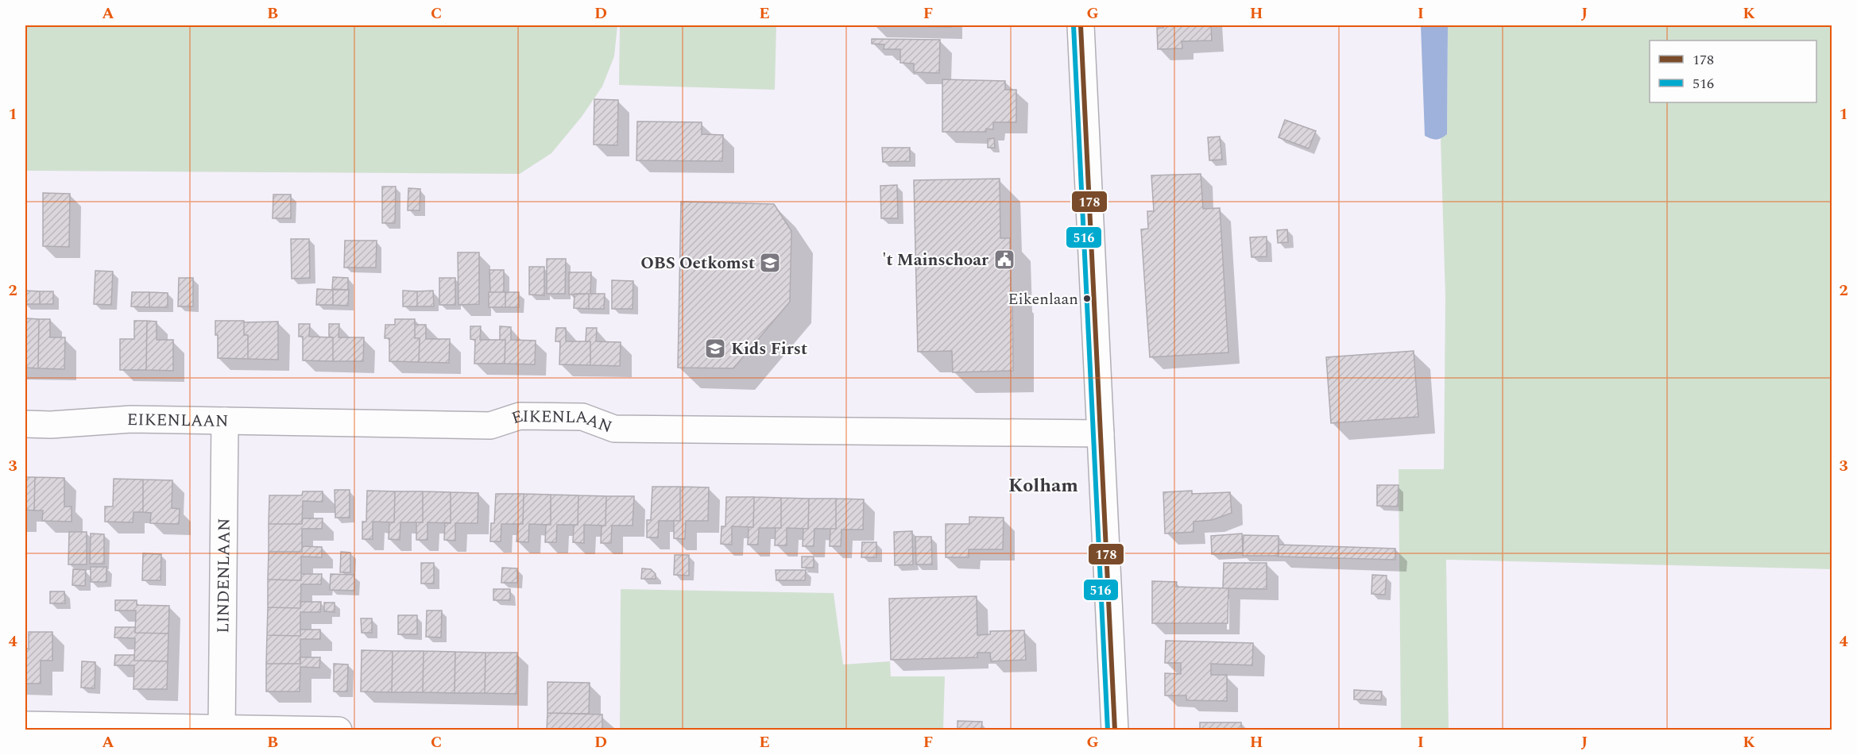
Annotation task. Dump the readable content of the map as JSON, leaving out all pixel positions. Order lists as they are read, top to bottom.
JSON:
{
  "streets": {
    "street": ["EIKENLAAN", "LINDENLAAN"]
  },
  "crossings": [
    ["EIKENLAAN", "LINDENLAAN"]
  ],
  "districts": ["Kolham"],
  "places": {
    "public building": ["'t Mainschoar"],
    "school or university": ["OBS Oetkomst", "Kids First"],
    "other": ["Eikenlaan"]
  },
  "lines": ["transit line 178", "transit line 516"],
  "legend": ["178", "516"],
  "grid": {
    "columns": [
      "A",
      "B",
      "C",
      "D",
      "E",
      "F",
      "G",
      "H",
      "I",
      "J",
      "K"
    ],
    "rows": [
      "1",
      "2",
      "3",
      "4"
    ]
  }
}
